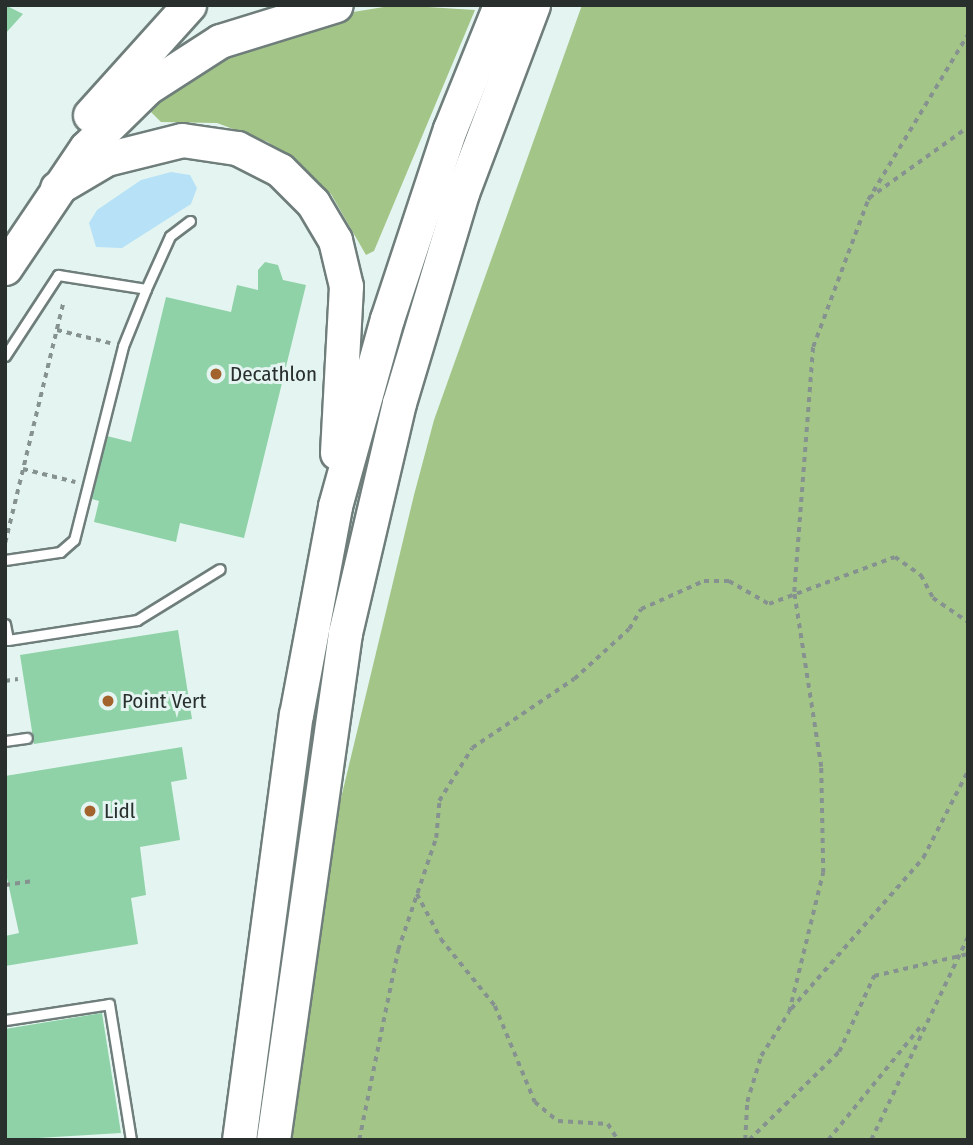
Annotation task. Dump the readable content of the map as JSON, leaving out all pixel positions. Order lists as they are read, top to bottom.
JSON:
{
  "places": ["Decathlon", "Point Vert", "Lidl"]
}
